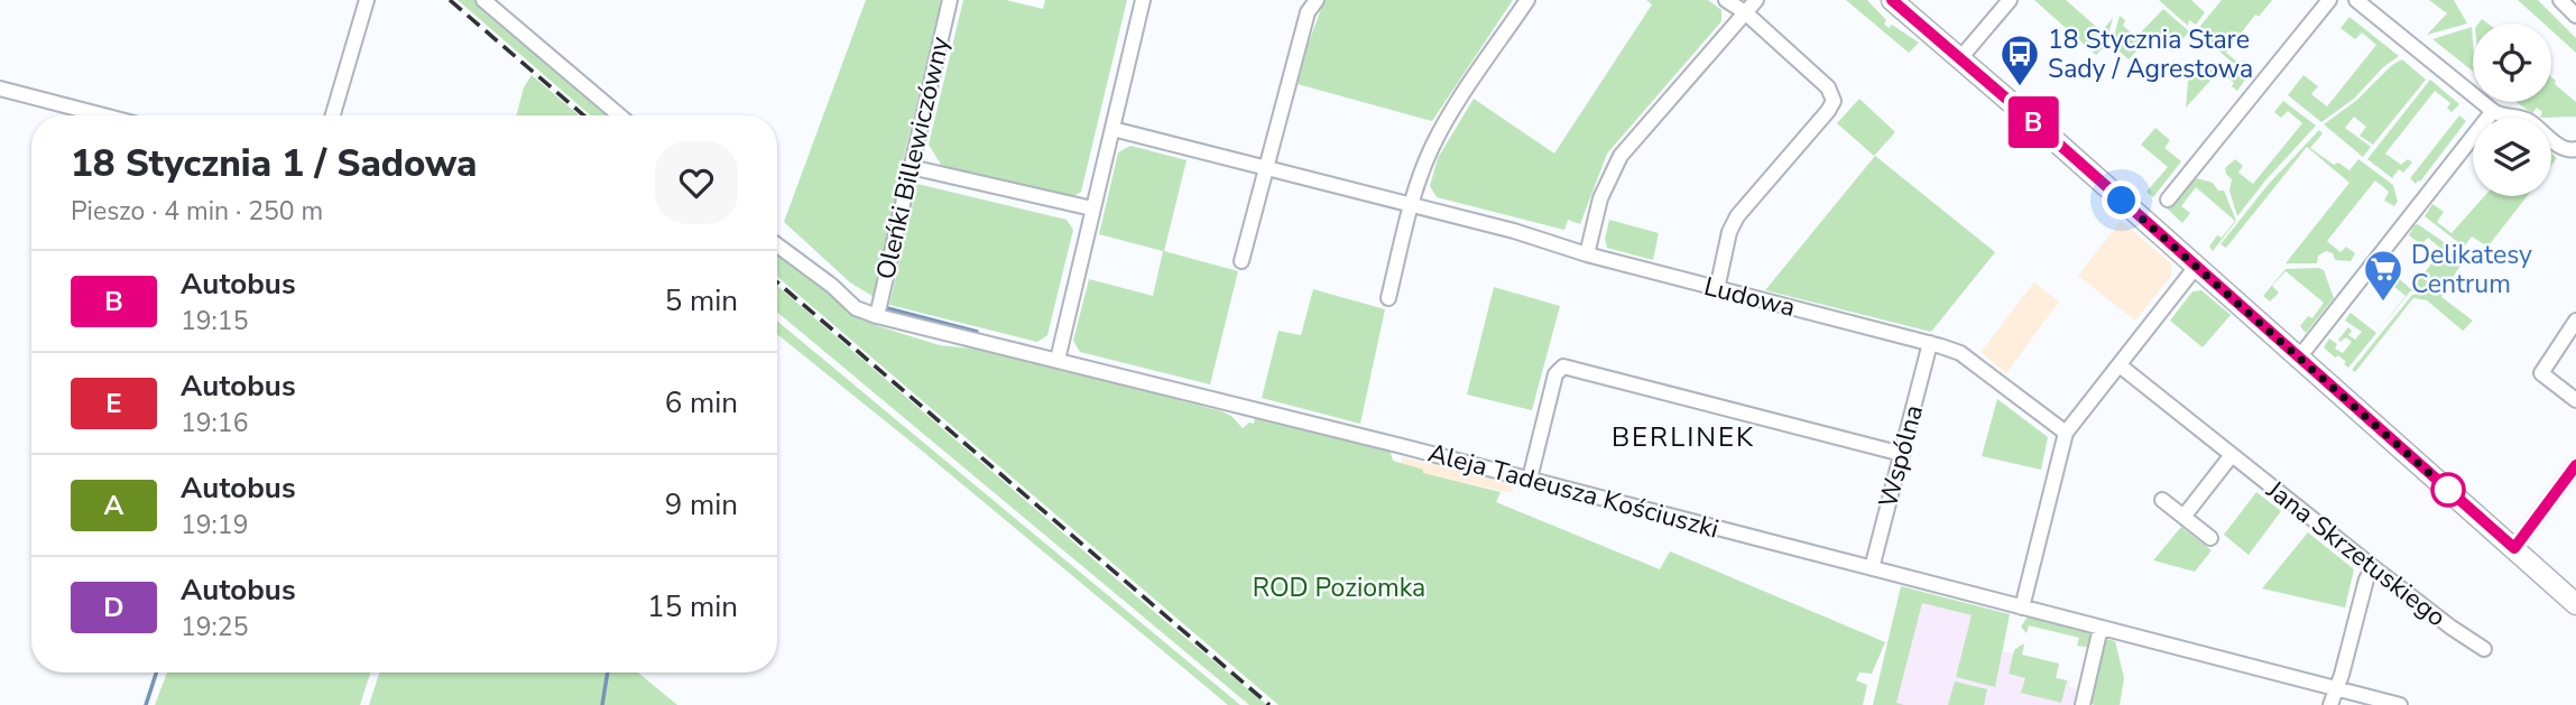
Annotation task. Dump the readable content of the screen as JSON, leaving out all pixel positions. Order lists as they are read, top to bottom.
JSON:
{
  "streets": {
    "street": [
      "Oleńki Billewiczówny",
      "Ludowa",
      "Wspólna",
      "Aleja Tadeusza Kościuszki",
      "Jana Skrzetuskiego"
    ]
  },
  "crossings": [
    ["Oleńki Billewiczówny", "Aleja Tadeusza Kościuszki"],
    ["Ludowa", "Wspólna"],
    ["Wspólna", "Aleja Tadeusza Kościuszki"]
  ],
  "districts": ["BERLINEK"],
  "parks": ["ROD Poziomka"],
  "places": {
    "bus stop": ["18 Stycznia Stare Sady / Agrestowa"],
    "supermarket": ["Delikatesy Centrum"]
  },
  "lines": ["bus line B"],
  "page": {
    "on_map": "B",
    "heading": ["18 Stycznia 1 / Sadowa", "Pieszo · 4 min · 250 m"],
    "list": [
      {
        "mark": "B",
        "name": "Autobus",
        "note": "19:15",
        "value": "5 min"
      },
      {
        "mark": "E",
        "name": "Autobus",
        "note": "19:16",
        "value": "6 min"
      },
      {
        "mark": "A",
        "name": "Autobus",
        "note": "19:19",
        "value": "9 min"
      },
      {
        "mark": "D",
        "name": "Autobus",
        "note": "19:25",
        "value": "15 min"
      }
    ]
  }
}
